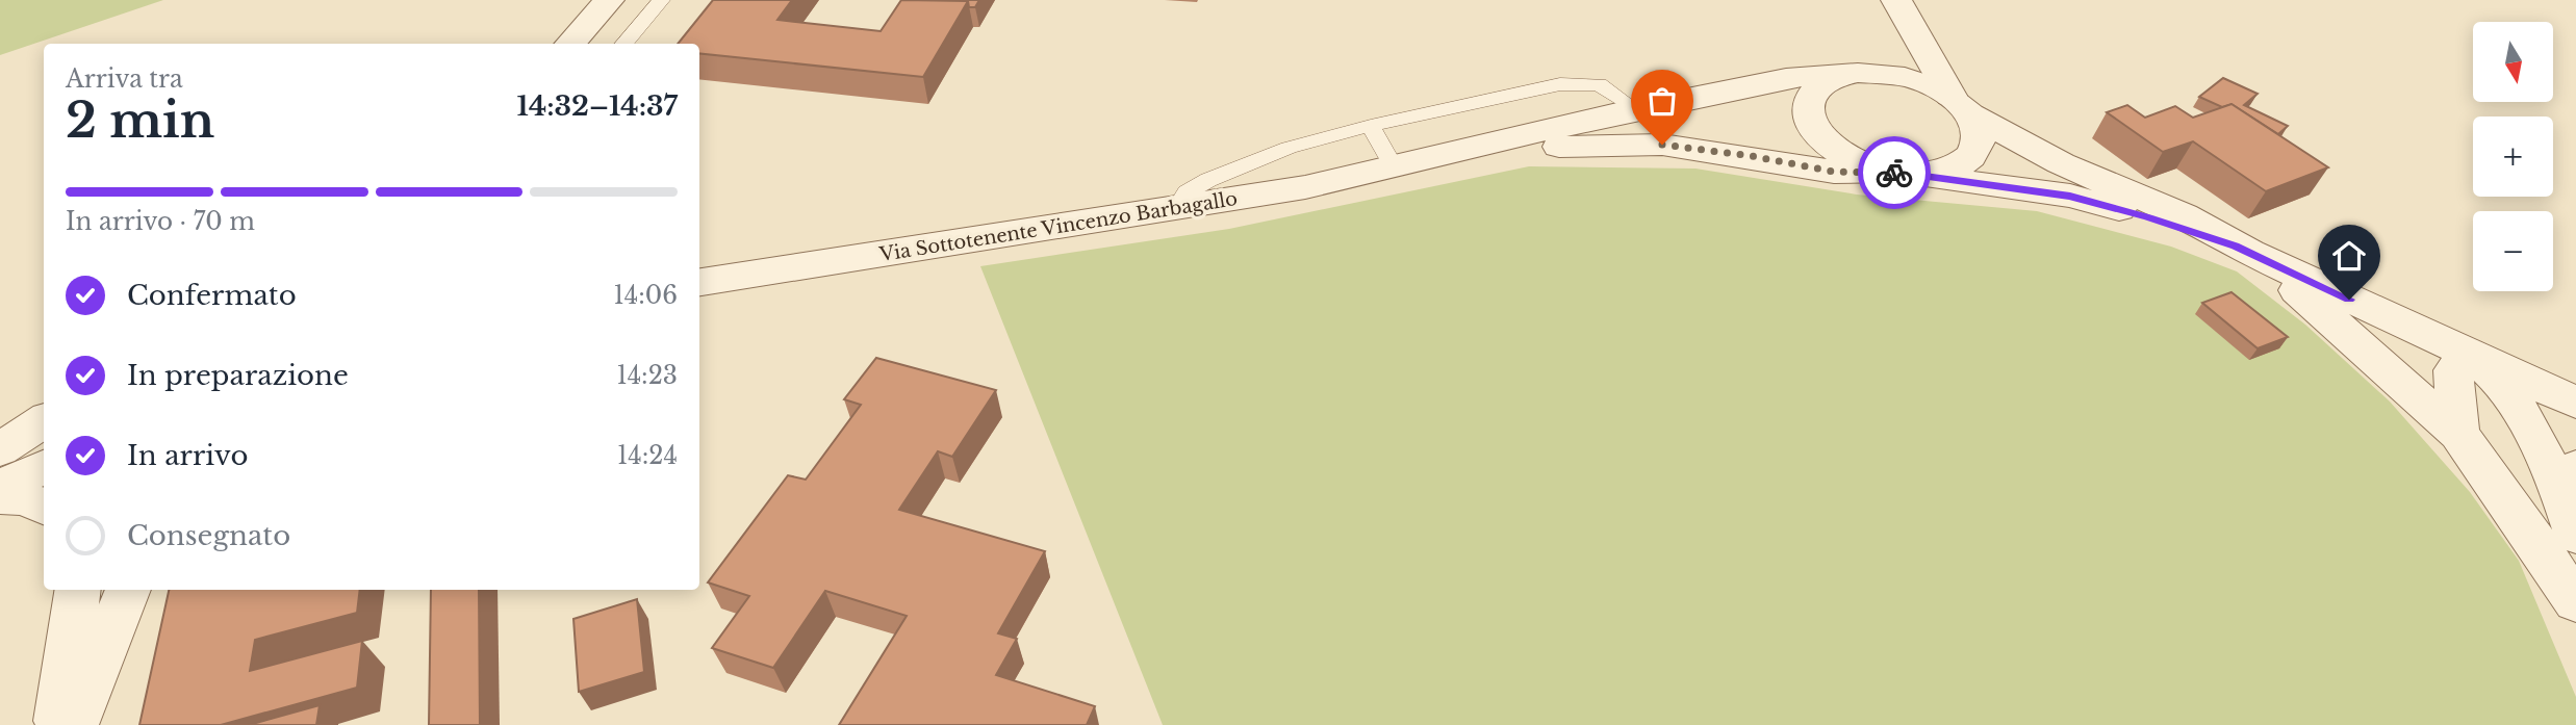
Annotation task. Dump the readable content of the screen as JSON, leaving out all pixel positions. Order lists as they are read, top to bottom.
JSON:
{
  "streets": {
    "street": ["Via Sottotenente Vincenzo Barbagallo"]
  },
  "north": "bottom",
  "page": {
    "map_buttons": ["+", "−"],
    "heading": ["2 min", "Arriva tra", "14:32–14:37"],
    "bar": "In arrivo · 70 m",
    "list": [
      ["Confermato", "14:06"],
      ["In preparazione", "14:23"],
      ["In arrivo", "14:24"],
      "Consegnato"
    ]
  }
}
